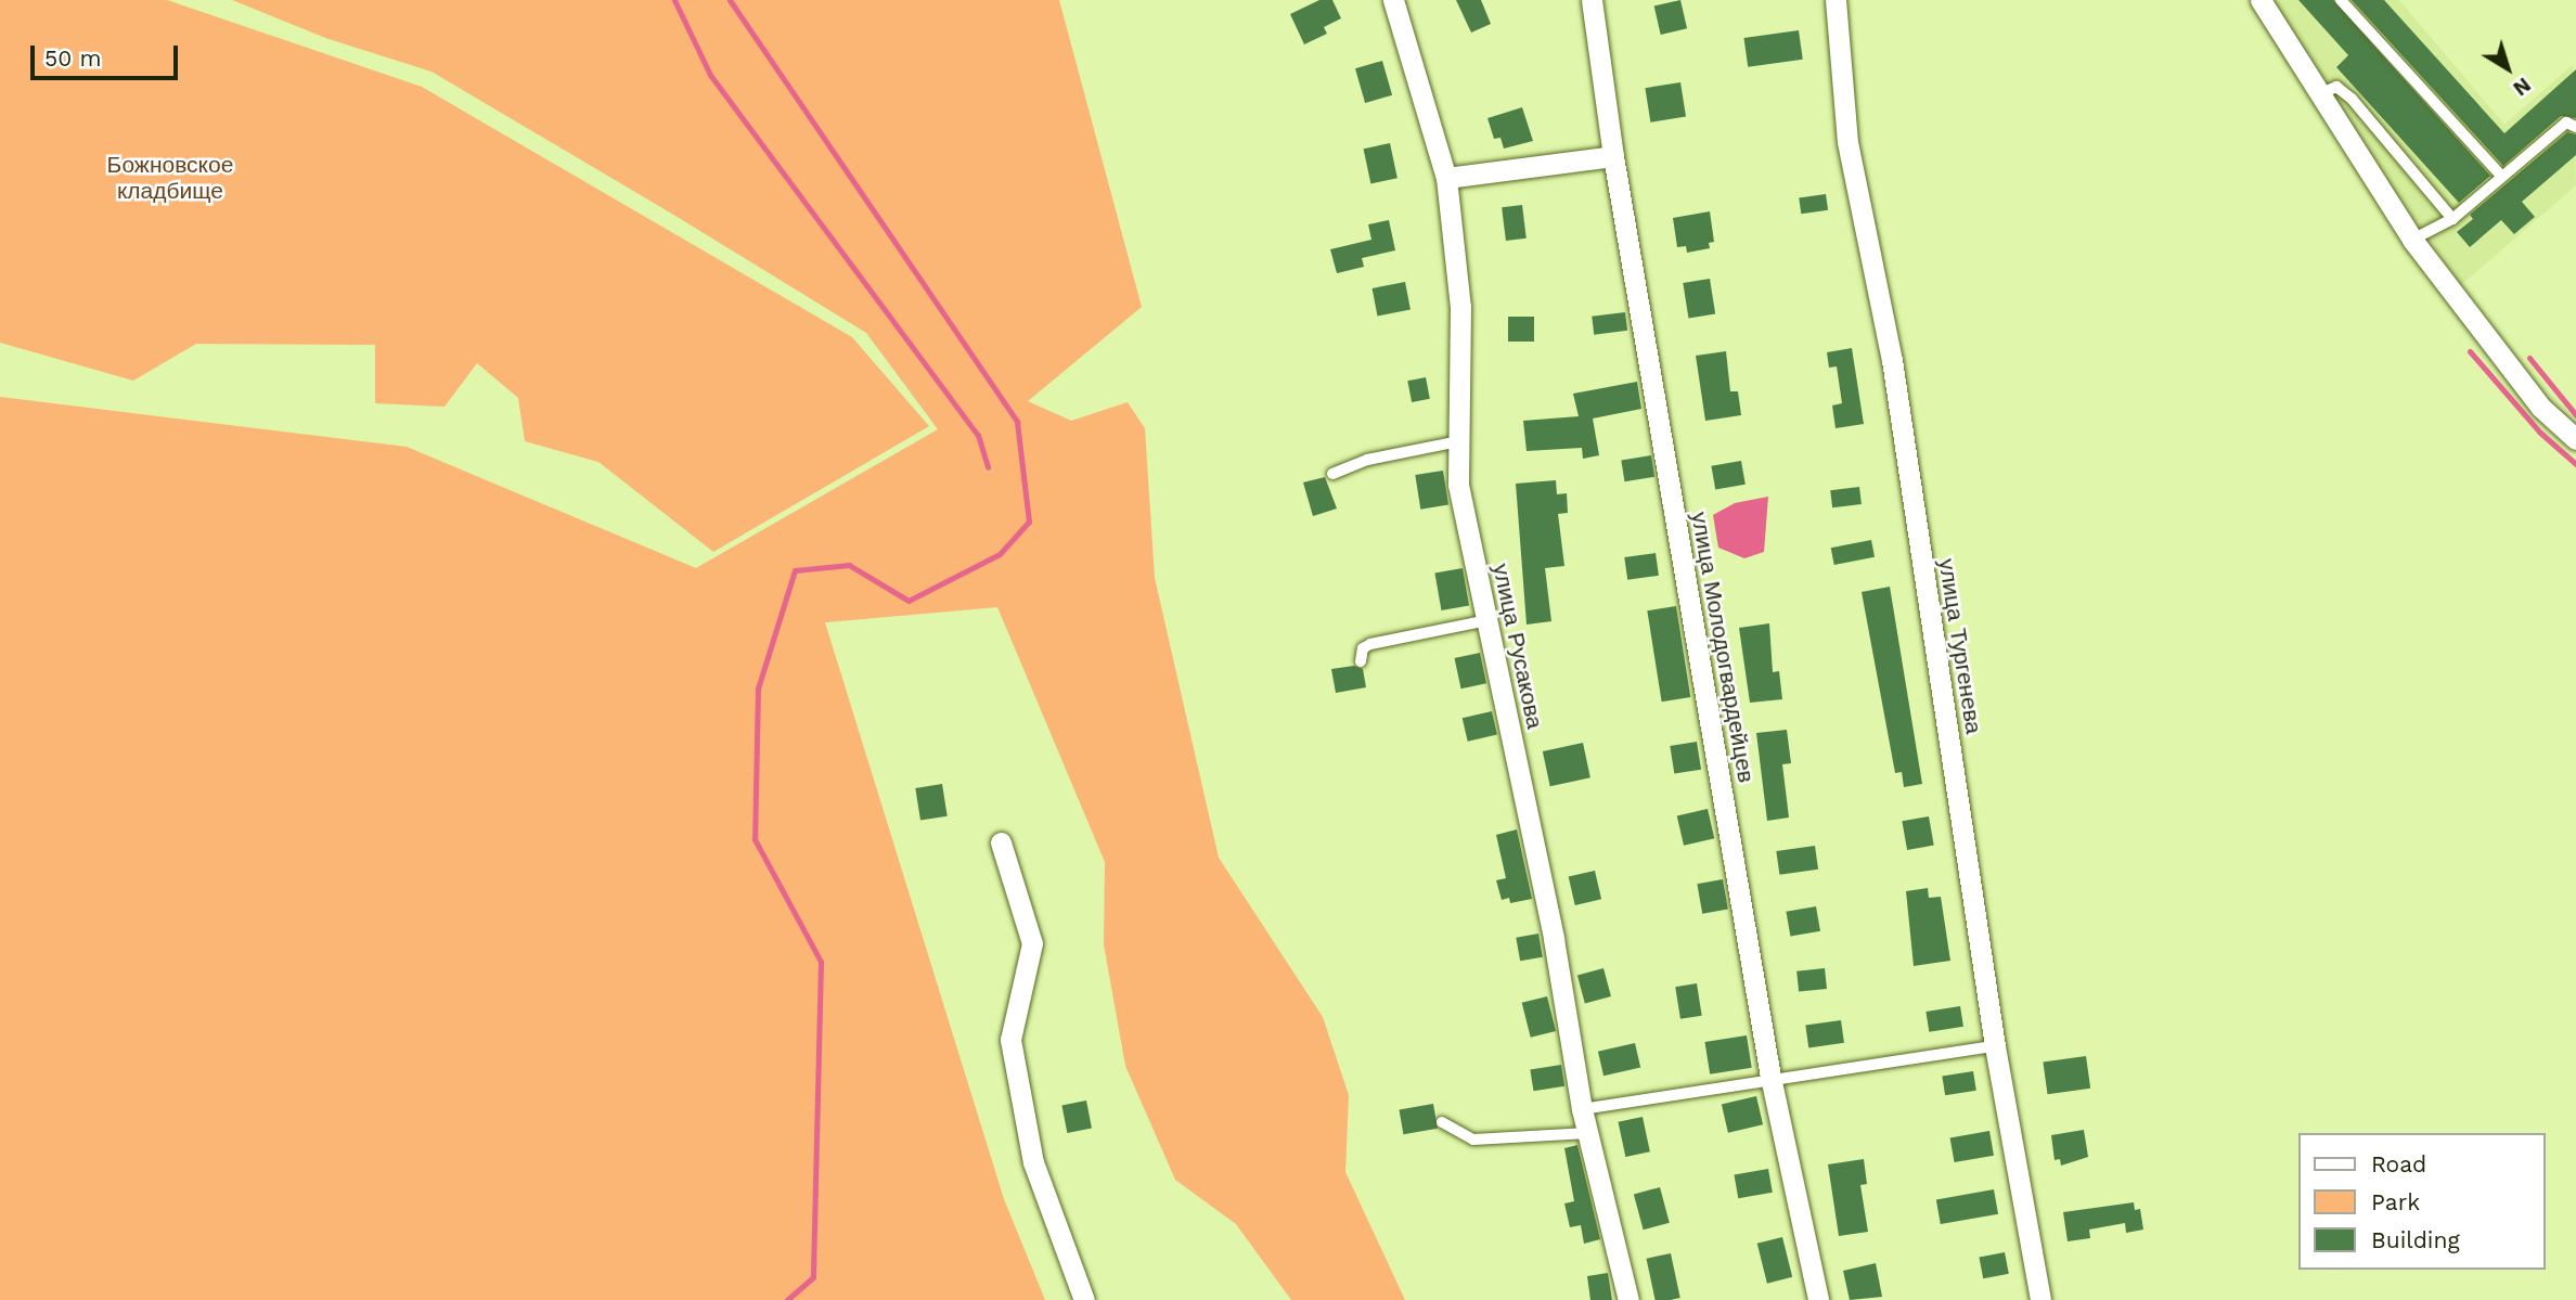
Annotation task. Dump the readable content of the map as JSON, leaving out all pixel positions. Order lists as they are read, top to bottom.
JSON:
{
  "streets": {
    "street": ["улица Русакова", "улица Тургенева", "улица Молодогвардейцев"]
  },
  "parks": ["Божновское кладбище"],
  "legend": ["Road", "Park", "Building"],
  "scale_bar": "50 m",
  "north": "bottom right"
}
